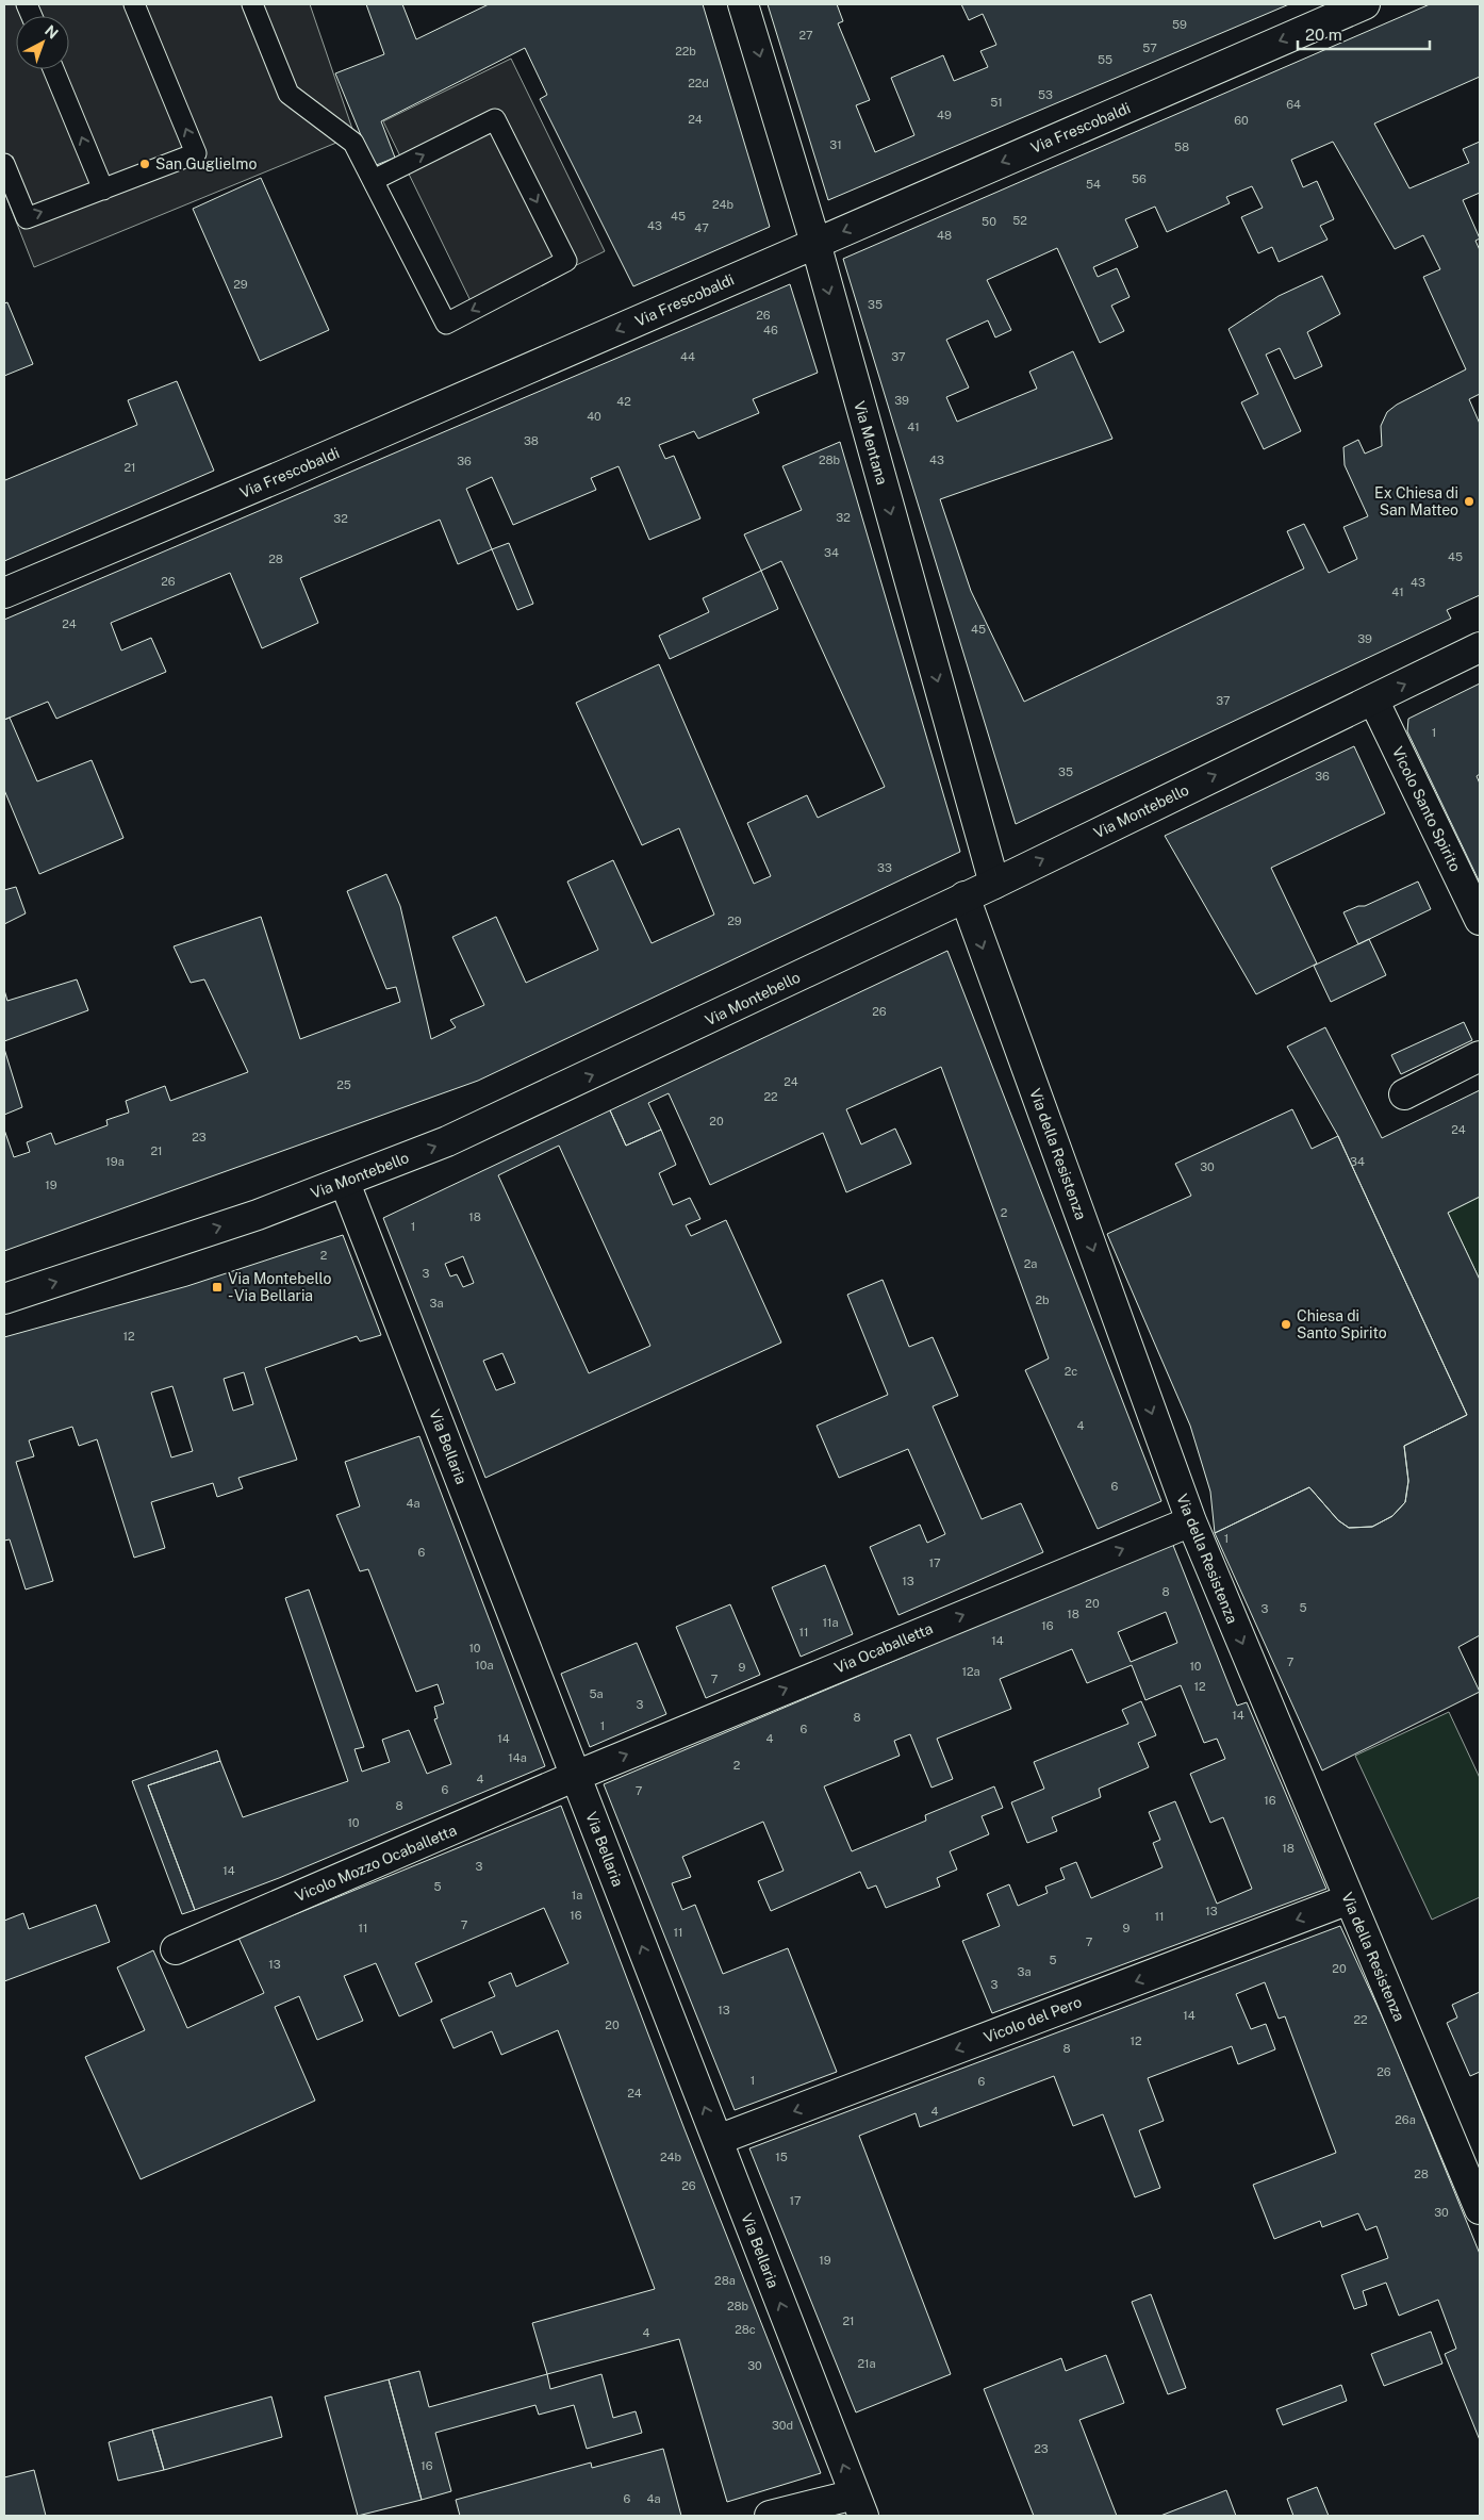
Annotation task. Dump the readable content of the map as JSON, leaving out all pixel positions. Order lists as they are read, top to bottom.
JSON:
{
  "streets": {
    "street": [
      "Via Frescobaldi",
      "Via Mentana",
      "Vicolo Santo Spirito",
      "Via Montebello",
      "Via della Resistenza",
      "Via Bellaria",
      "Via Ocaballetta",
      "Vicolo Mozzo Ocaballetta",
      "Vicolo del Pero"
    ]
  },
  "crossings": [
    ["Via Frescobaldi", "Via Mentana"],
    ["Via Mentana", "Via Montebello"],
    ["Vicolo Santo Spirito", "Via Montebello"],
    ["Via Montebello", "Via della Resistenza"],
    ["Via Montebello", "Via Bellaria"],
    ["Via della Resistenza", "Via Ocaballetta"],
    ["Via della Resistenza", "Vicolo del Pero"],
    ["Via Bellaria", "Via Ocaballetta"],
    ["Via Bellaria", "Vicolo Mozzo Ocaballetta"],
    ["Via Bellaria", "Vicolo del Pero"],
    ["Via Ocaballetta", "Vicolo Mozzo Ocaballetta"]
  ],
  "one_way": [
    "Via Frescobaldi",
    "Via Mentana",
    "Via Montebello",
    "Via della Resistenza",
    "Via Bellaria",
    "Via Ocaballetta",
    "Vicolo del Pero"
  ],
  "places": {
    "other": ["San Guglielmo", "Ex Chiesa di San Matteo", "Chiesa di Santo Spirito"],
    "transit": ["Via Montebello - Via Bellaria"]
  },
  "house_numbers": [
    "59",
    "27",
    "57",
    "22b",
    "55",
    "22d",
    "53",
    "51",
    "64",
    "49",
    "24",
    "60",
    "31",
    "58",
    "56",
    "54",
    "24b",
    "45",
    "52",
    "50",
    "43",
    "47",
    "48",
    "29",
    "35",
    "26",
    "46",
    "44",
    "37",
    "39",
    "42",
    "40",
    "41",
    "38",
    "28b",
    "43",
    "36",
    "21",
    "32",
    "32",
    "34",
    "45",
    "28",
    "26",
    "43",
    "41",
    "24",
    "45",
    "39",
    "37",
    "1",
    "35",
    "36",
    "33",
    "29",
    "26",
    "24",
    "25",
    "22",
    "20",
    "24",
    "23",
    "21",
    "19a",
    "34",
    "30",
    "19",
    "2",
    "18",
    "1",
    "2",
    "2a",
    "3",
    "2b",
    "3a",
    "12",
    "2c",
    "4",
    "6",
    "4a",
    "1",
    "6",
    "17",
    "13",
    "8",
    "20",
    "5",
    "3",
    "18",
    "11a",
    "16",
    "11",
    "14",
    "10",
    "7",
    "10a",
    "10",
    "9",
    "12a",
    "7",
    "12",
    "5a",
    "3",
    "14",
    "8",
    "1",
    "6",
    "14",
    "4",
    "14a",
    "2",
    "4",
    "6",
    "7",
    "16",
    "8",
    "10",
    "18",
    "3",
    "14",
    "5",
    "1a",
    "13",
    "16",
    "11",
    "7",
    "11",
    "9",
    "11",
    "7",
    "5",
    "13",
    "20",
    "3a",
    "3",
    "13",
    "14",
    "22",
    "20",
    "12",
    "8",
    "26",
    "1",
    "6",
    "24",
    "4",
    "26a",
    "24b",
    "15",
    "28",
    "26",
    "17",
    "30",
    "19",
    "28a",
    "28b",
    "21",
    "28c",
    "4",
    "21a",
    "30",
    "30d",
    "23",
    "16",
    "6",
    "4a"
  ],
  "scale_bar": "20 m",
  "north": "top right"
}
